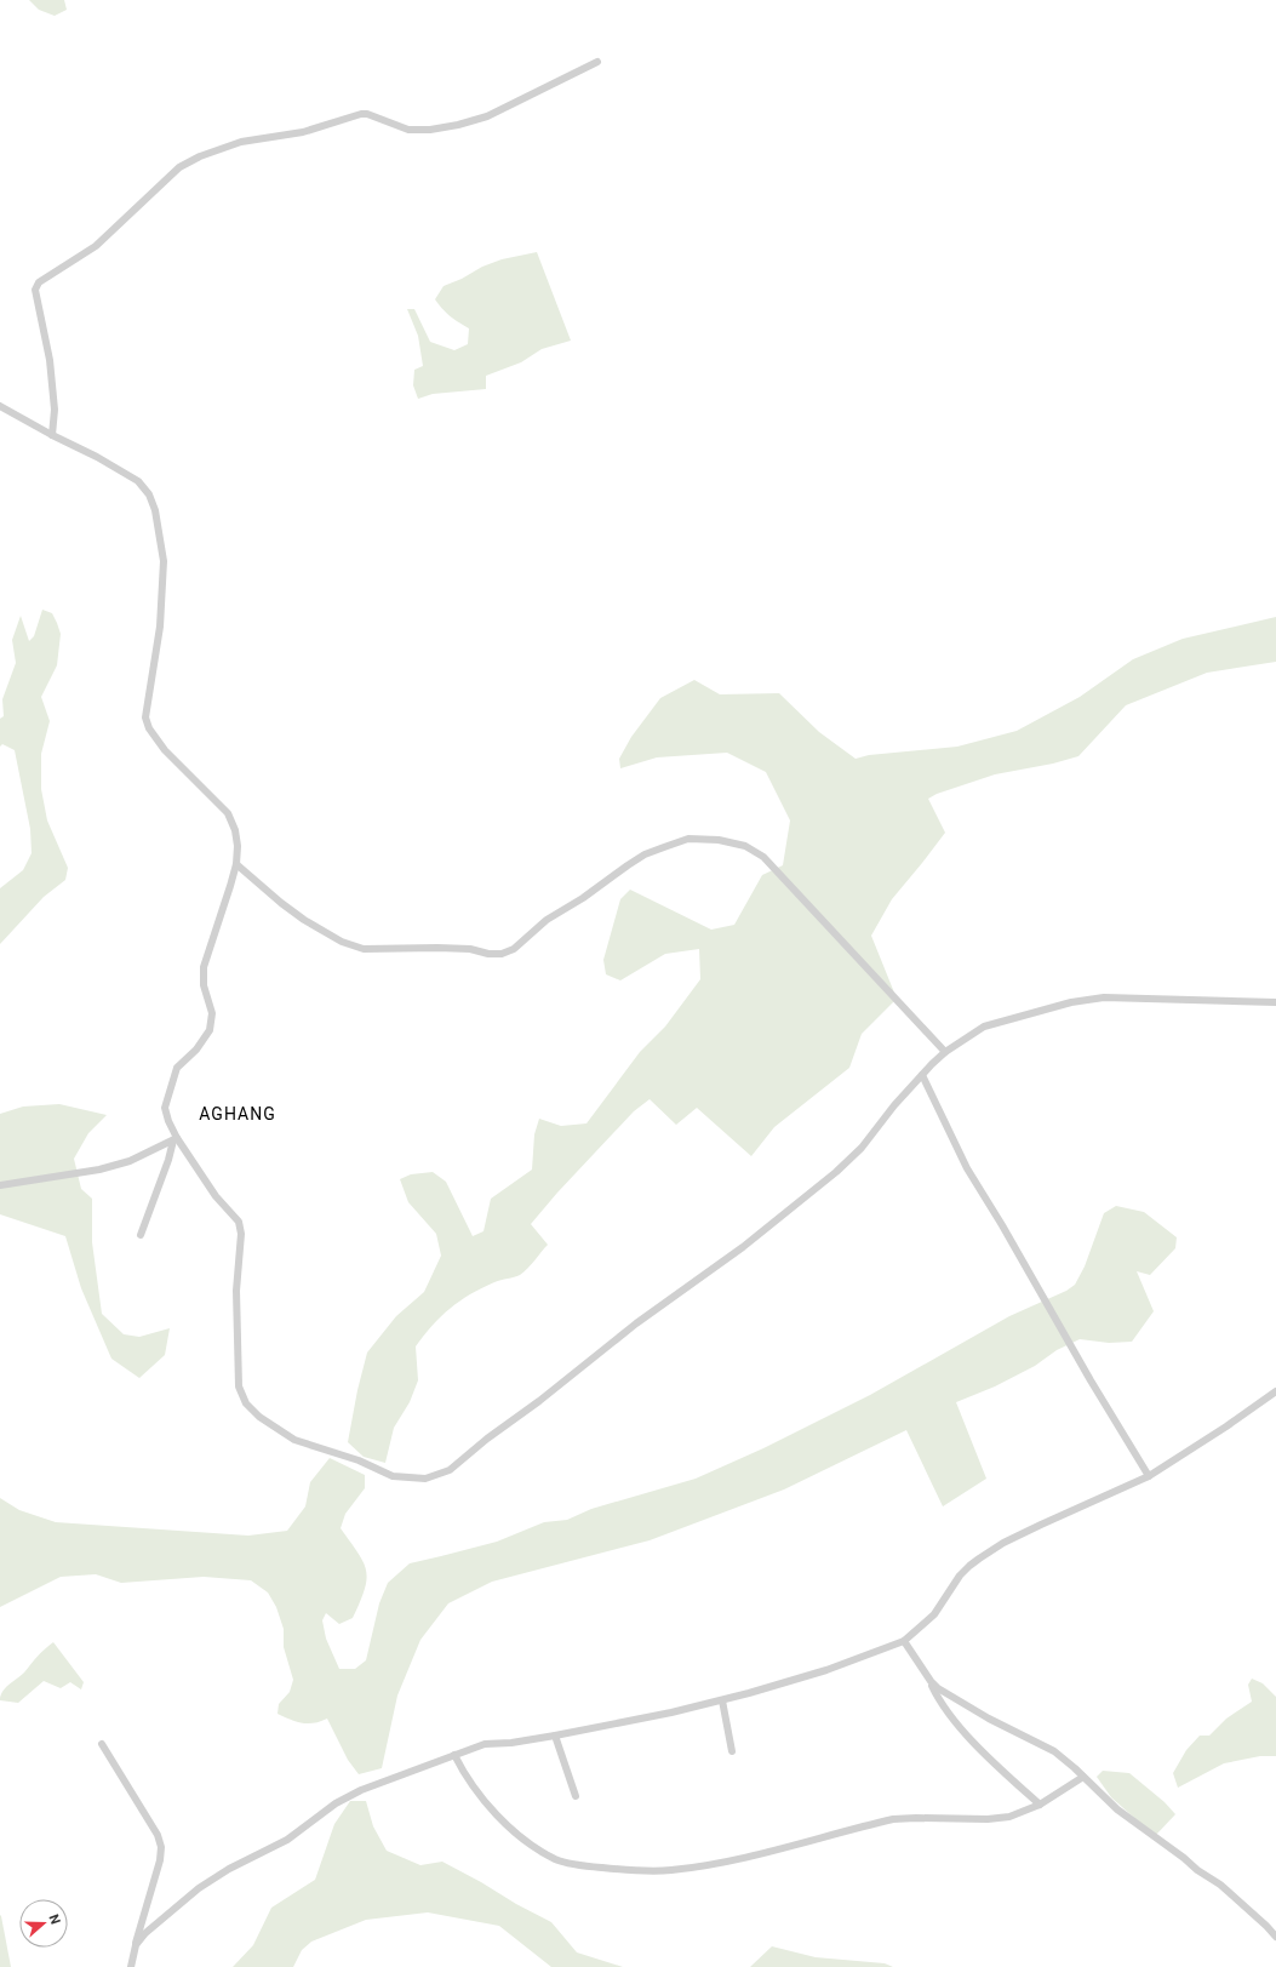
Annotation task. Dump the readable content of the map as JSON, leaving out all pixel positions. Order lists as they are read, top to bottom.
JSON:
{
  "districts": ["AGHANG"],
  "north": "right"
}
